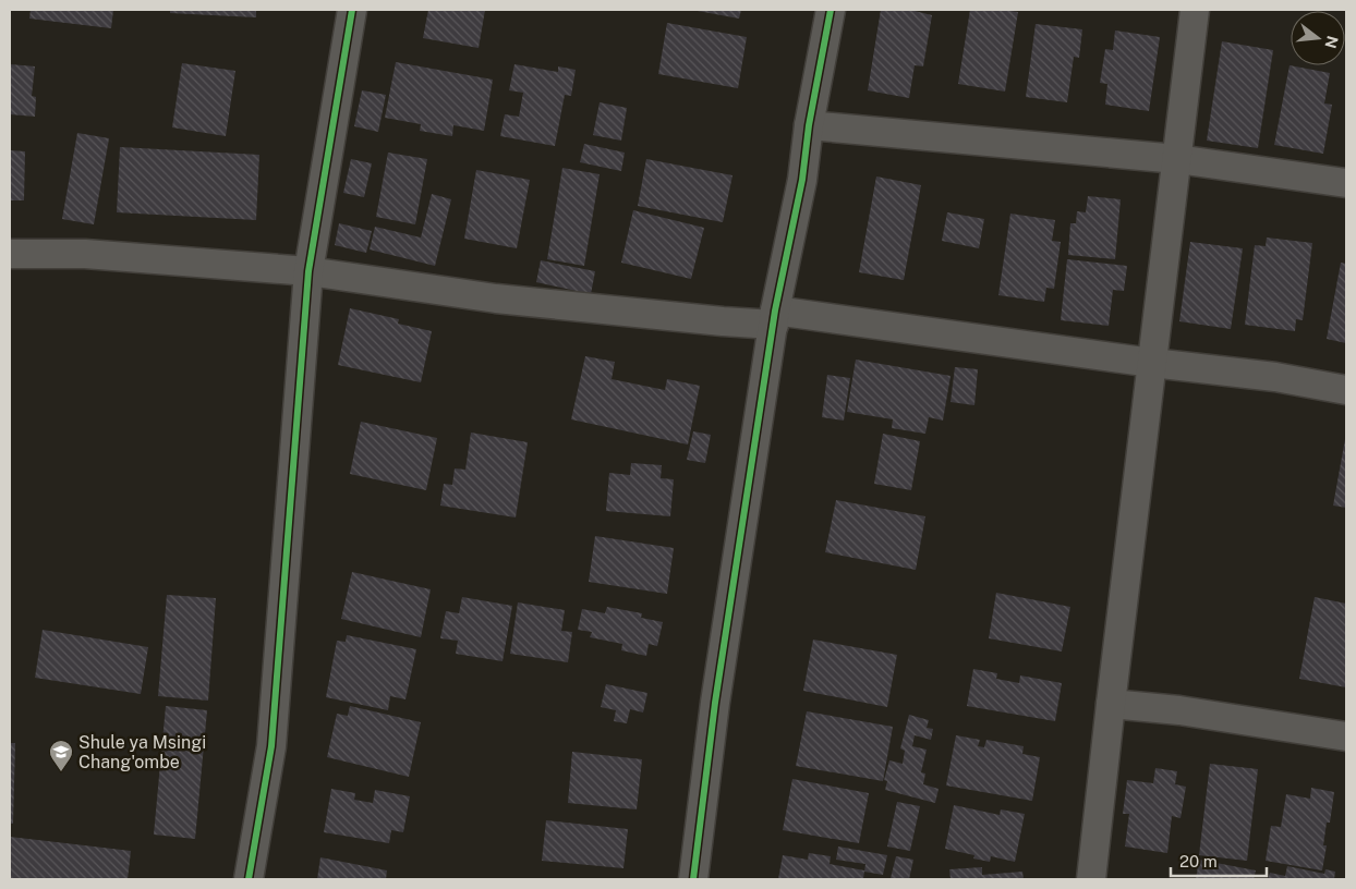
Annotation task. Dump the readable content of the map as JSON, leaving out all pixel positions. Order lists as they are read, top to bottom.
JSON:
{
  "places": {
    "school or university": ["Shule ya Msingi Chang'ombe"]
  },
  "scale_bar": "20 m",
  "north": "right"
}
